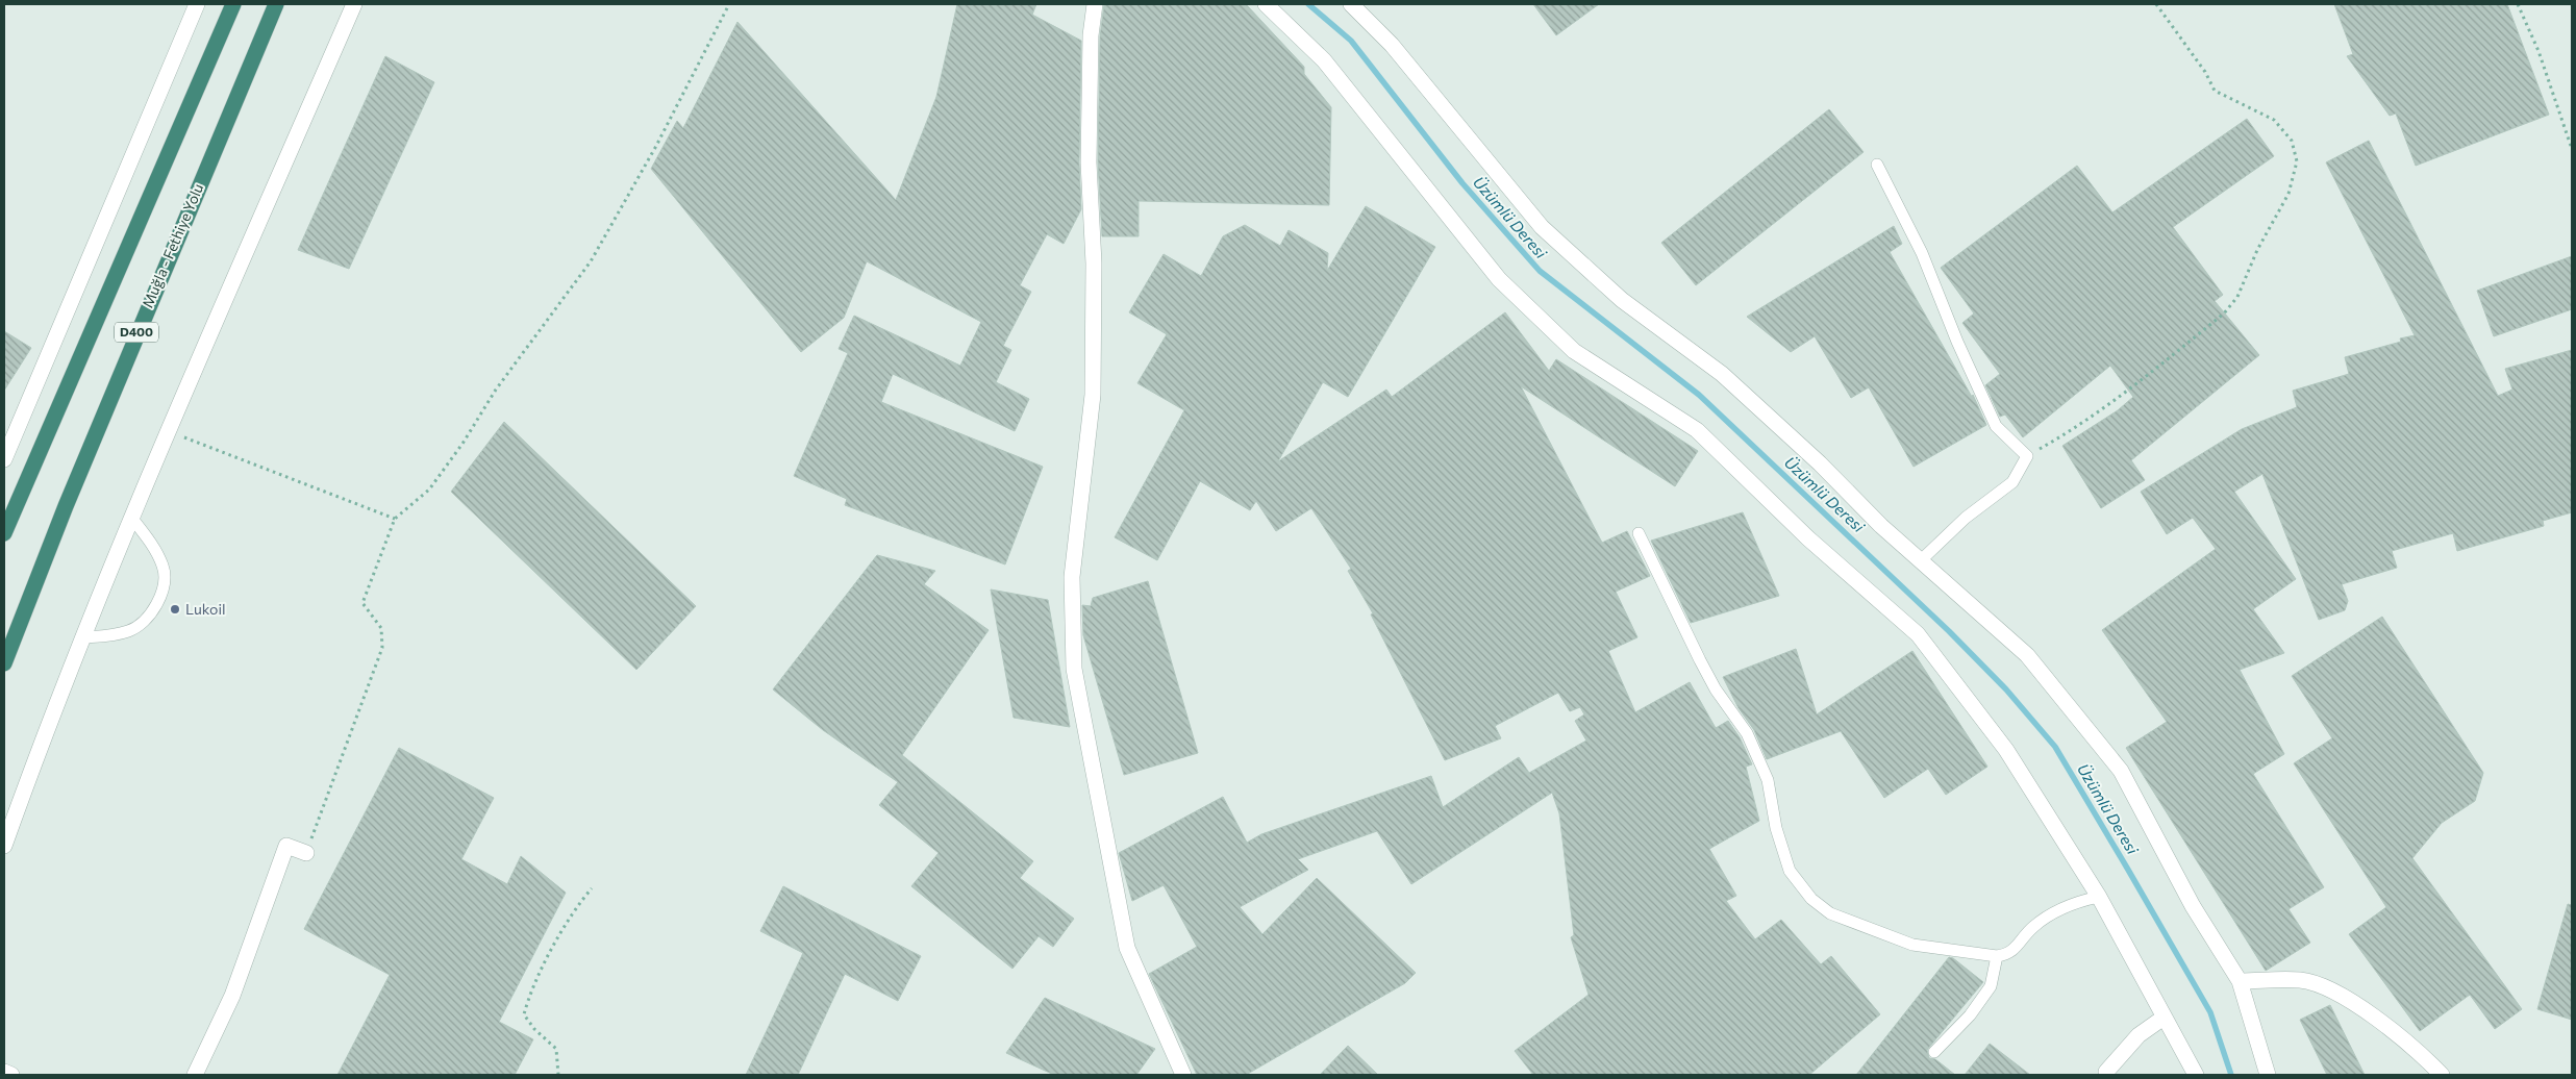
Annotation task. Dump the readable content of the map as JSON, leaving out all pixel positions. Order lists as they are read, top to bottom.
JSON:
{
  "streets": {
    "highway": ["Muğla - Fethiye Yolu", "D400"]
  },
  "water": ["Üzümlü Deresi"],
  "places": ["Lukoil"]
}
